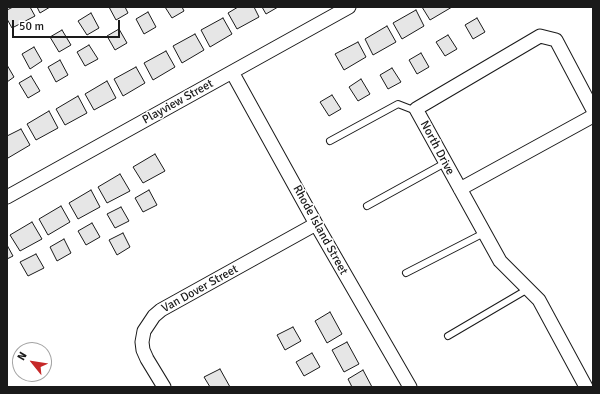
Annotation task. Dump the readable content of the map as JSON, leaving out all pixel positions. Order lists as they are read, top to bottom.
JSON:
{
  "streets": {
    "street": [
      "Playview Street",
      "North Drive",
      "Rhode Island Street",
      "Van Dover Street"
    ]
  },
  "crossings": [
    ["Playview Street", "Rhode Island Street"],
    ["Rhode Island Street", "Van Dover Street"]
  ],
  "scale_bar": "50 m",
  "north": "top left"
}
